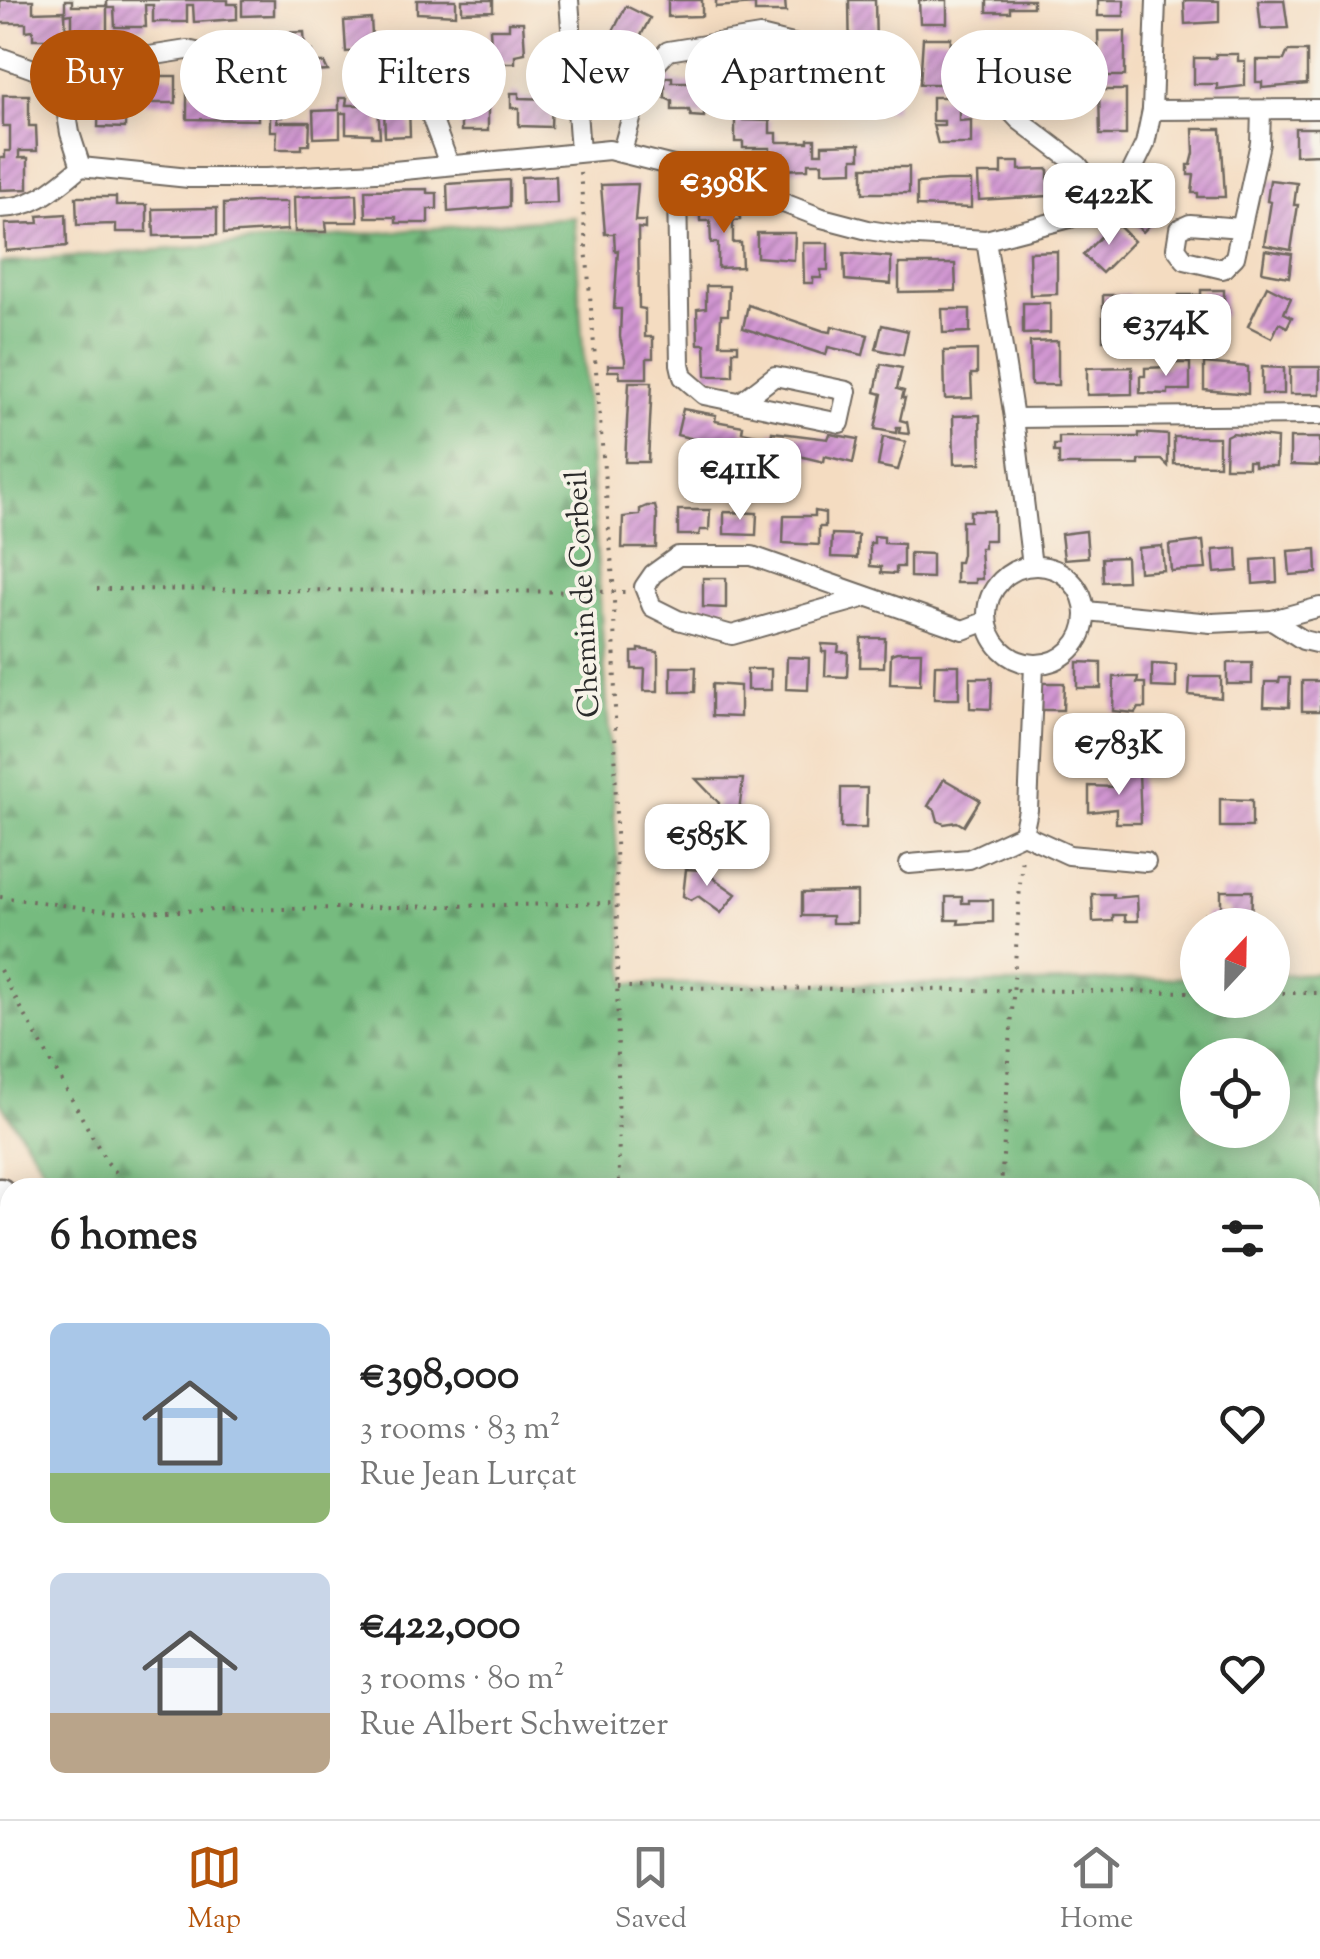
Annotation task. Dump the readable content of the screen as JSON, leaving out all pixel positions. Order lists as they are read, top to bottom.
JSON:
{
  "streets": {
    "path": ["Chemin de Corbeil"]
  },
  "north": "top",
  "page": {
    "chip": [
      "Buy",
      "Rent",
      "Filters",
      "New",
      "Apartment",
      "House"
    ],
    "price": [
      "€398K",
      "€422K",
      "€374K",
      "€411K",
      "€783K",
      "€585K"
    ],
    "heading": "6 homes",
    "list": [
      {
        "name": "€398,000",
        "note": "3 rooms · 83 m² · Rue Jean Lurçat"
      },
      {
        "name": "€422,000",
        "note": "3 rooms · 80 m² · Rue Albert Schweitzer"
      }
    ],
    "tabs": ["Map", "Saved", "Home"]
  }
}
